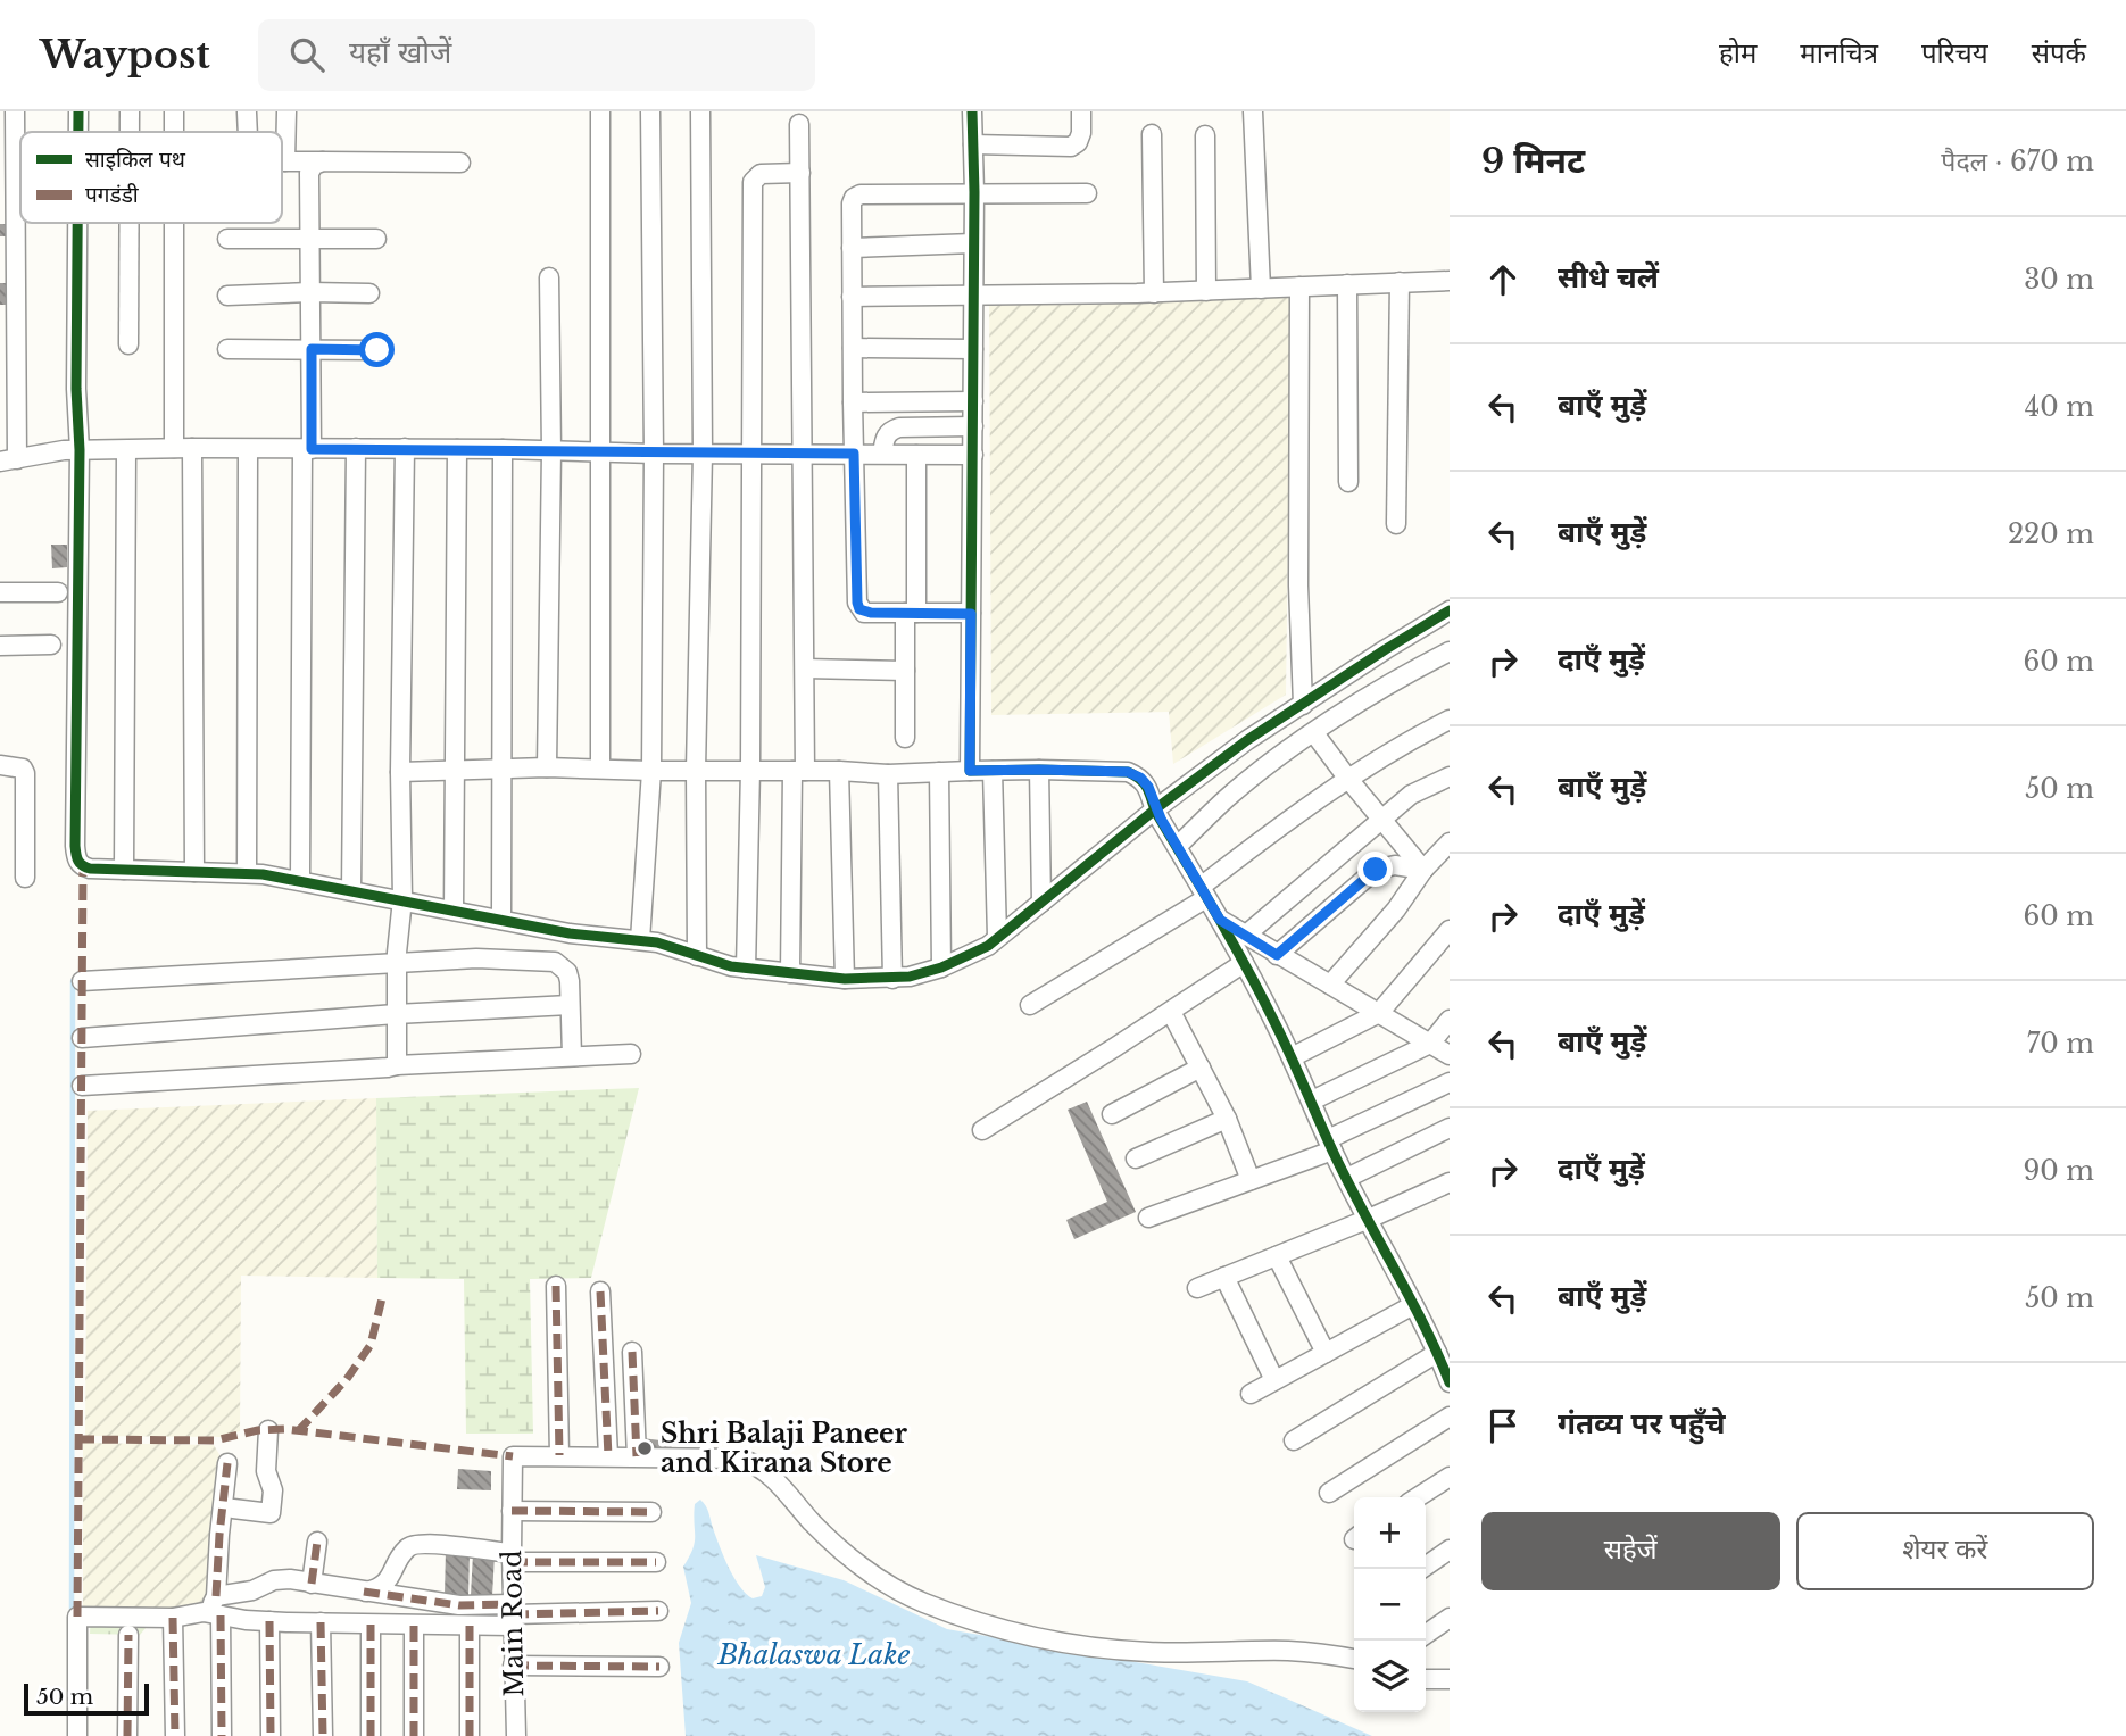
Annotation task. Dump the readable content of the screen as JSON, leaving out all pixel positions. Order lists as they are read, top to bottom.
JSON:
{
  "streets": {
    "street": ["Main Road"]
  },
  "water": ["Bhalaswa Lake"],
  "places": ["Shri Balaji Paneer and Kirana Store"],
  "legend": ["साइकिल पथ", "पगडंडी"],
  "scale_bar": "50 m",
  "page": {
    "header": "Waypost",
    "search": "यहाँ खोजें",
    "nav": [
      "होम",
      "मानचित्र",
      "परिचय",
      "संपर्क"
    ],
    "heading": ["9 मिनट", "पैदल · 670 m"],
    "list": [
      ["सीधे चलें", "30 m"],
      ["बाएँ मुड़ें", "40 m"],
      ["बाएँ मुड़ें", "220 m"],
      ["दाएँ मुड़ें", "60 m"],
      ["बाएँ मुड़ें", "50 m"],
      ["दाएँ मुड़ें", "60 m"],
      ["बाएँ मुड़ें", "70 m"],
      ["दाएँ मुड़ें", "90 m"],
      ["बाएँ मुड़ें", "50 m"],
      "गंतव्य पर पहुँचे"
    ],
    "buttons": ["सहेजें", "शेयर करें"],
    "map_buttons": ["+", "−"],
    "scale": "50 m"
  }
}
